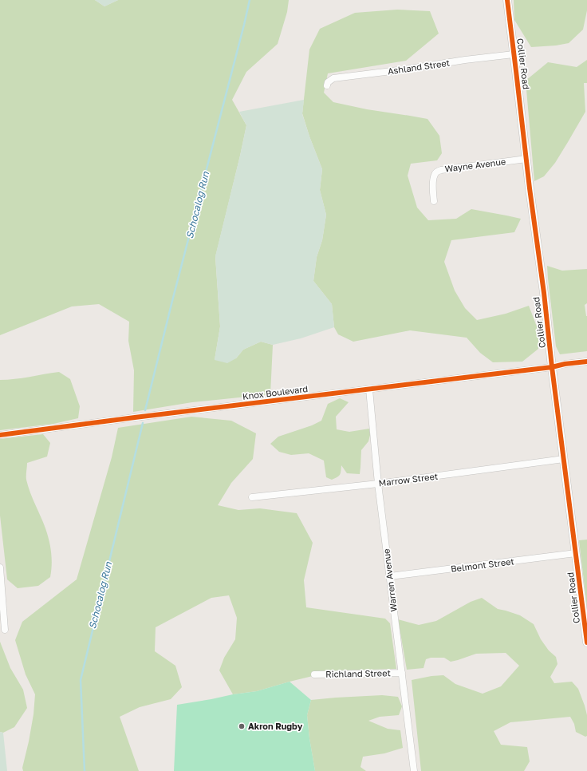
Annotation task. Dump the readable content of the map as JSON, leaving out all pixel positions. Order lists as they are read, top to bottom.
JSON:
{
  "streets": {
    "street": [
      "Collier Road",
      "Ashland Street",
      "Wayne Avenue",
      "Knox Boulevard",
      "Marrow Street",
      "Belmont Street",
      "Warren Avenue",
      "Richland Street"
    ]
  },
  "crossings": [
    ["Collier Road", "Ashland Street"],
    ["Collier Road", "Wayne Avenue"],
    ["Collier Road", "Knox Boulevard"],
    ["Collier Road", "Marrow Street"],
    ["Collier Road", "Belmont Street"],
    ["Knox Boulevard", "Warren Avenue"],
    ["Marrow Street", "Warren Avenue"],
    ["Belmont Street", "Warren Avenue"],
    ["Warren Avenue", "Richland Street"]
  ],
  "water": ["Schocalog Run"],
  "places": ["Akron Rugby"]
}
